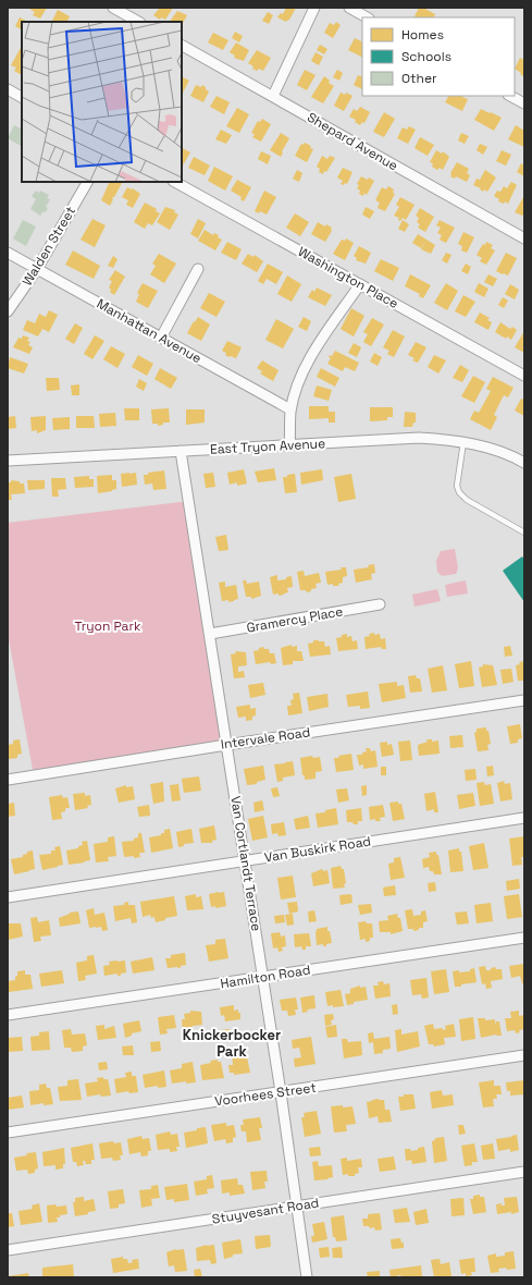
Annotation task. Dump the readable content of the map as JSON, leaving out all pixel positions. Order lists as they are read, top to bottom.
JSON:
{
  "streets": {
    "street": [
      "Shepard Avenue",
      "Walden Street",
      "Washington Place",
      "Manhattan Avenue",
      "East Tryon Avenue",
      "Gramercy Place",
      "Intervale Road",
      "Van Buskirk Road",
      "Van Cortlandt Terrace",
      "Hamilton Road",
      "Voorhees Street",
      "Stuyvesant Road"
    ]
  },
  "crossings": [
    ["Walden Street", "Manhattan Avenue"],
    ["East Tryon Avenue", "Van Cortlandt Terrace"],
    ["Gramercy Place", "Van Cortlandt Terrace"],
    ["Intervale Road", "Van Cortlandt Terrace"],
    ["Van Buskirk Road", "Van Cortlandt Terrace"],
    ["Van Cortlandt Terrace", "Hamilton Road"],
    ["Van Cortlandt Terrace", "Voorhees Street"],
    ["Van Cortlandt Terrace", "Stuyvesant Road"]
  ],
  "districts": ["Knickerbocker Park"],
  "parks": ["Tryon Park"],
  "legend": ["Homes", "Schools", "Other"]
}
